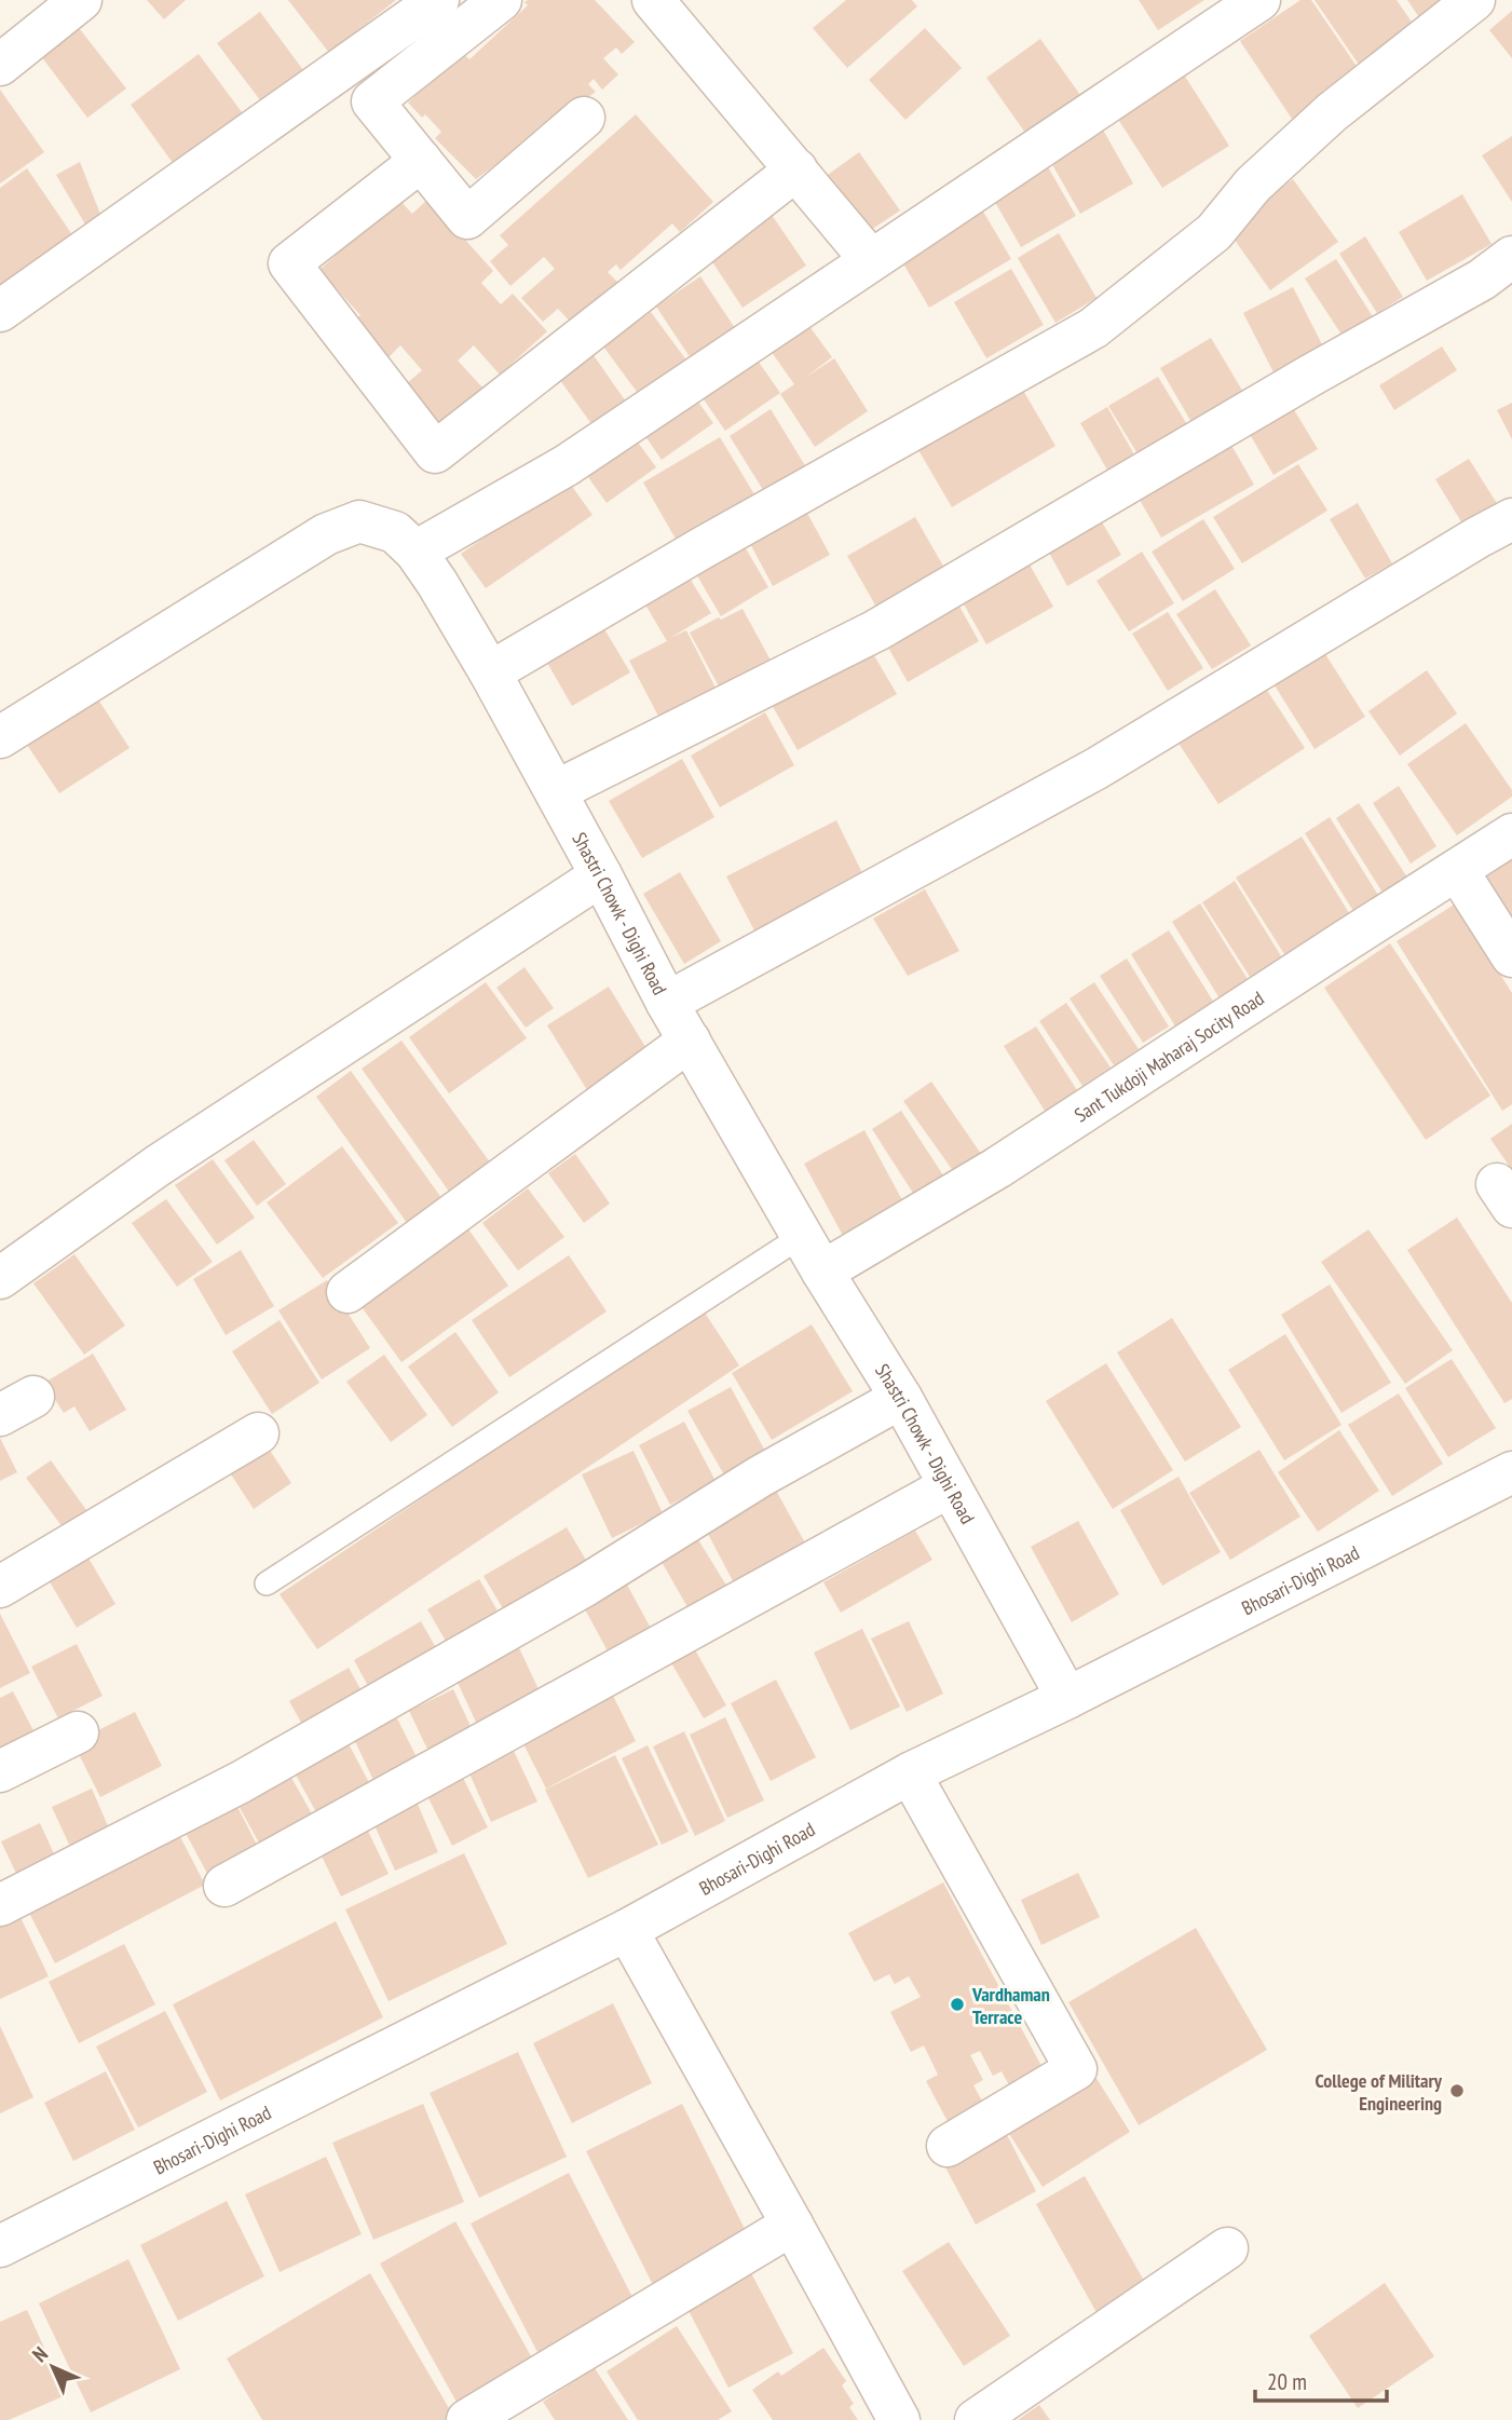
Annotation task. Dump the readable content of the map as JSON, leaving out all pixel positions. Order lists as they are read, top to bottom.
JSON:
{
  "streets": {
    "street": ["Shastri Chowk - Dighi Road", "Sant Tukdoji Maharaj Socity Road", "Bhosari-Dighi Road"]
  },
  "crossings": [
    ["Shastri Chowk - Dighi Road", "Sant Tukdoji Maharaj Socity Road"],
    ["Shastri Chowk - Dighi Road", "Bhosari-Dighi Road"]
  ],
  "places": ["Vardhaman Terrace", "College of Military Engineering"],
  "scale_bar": "20 m",
  "north": "top left"
}
